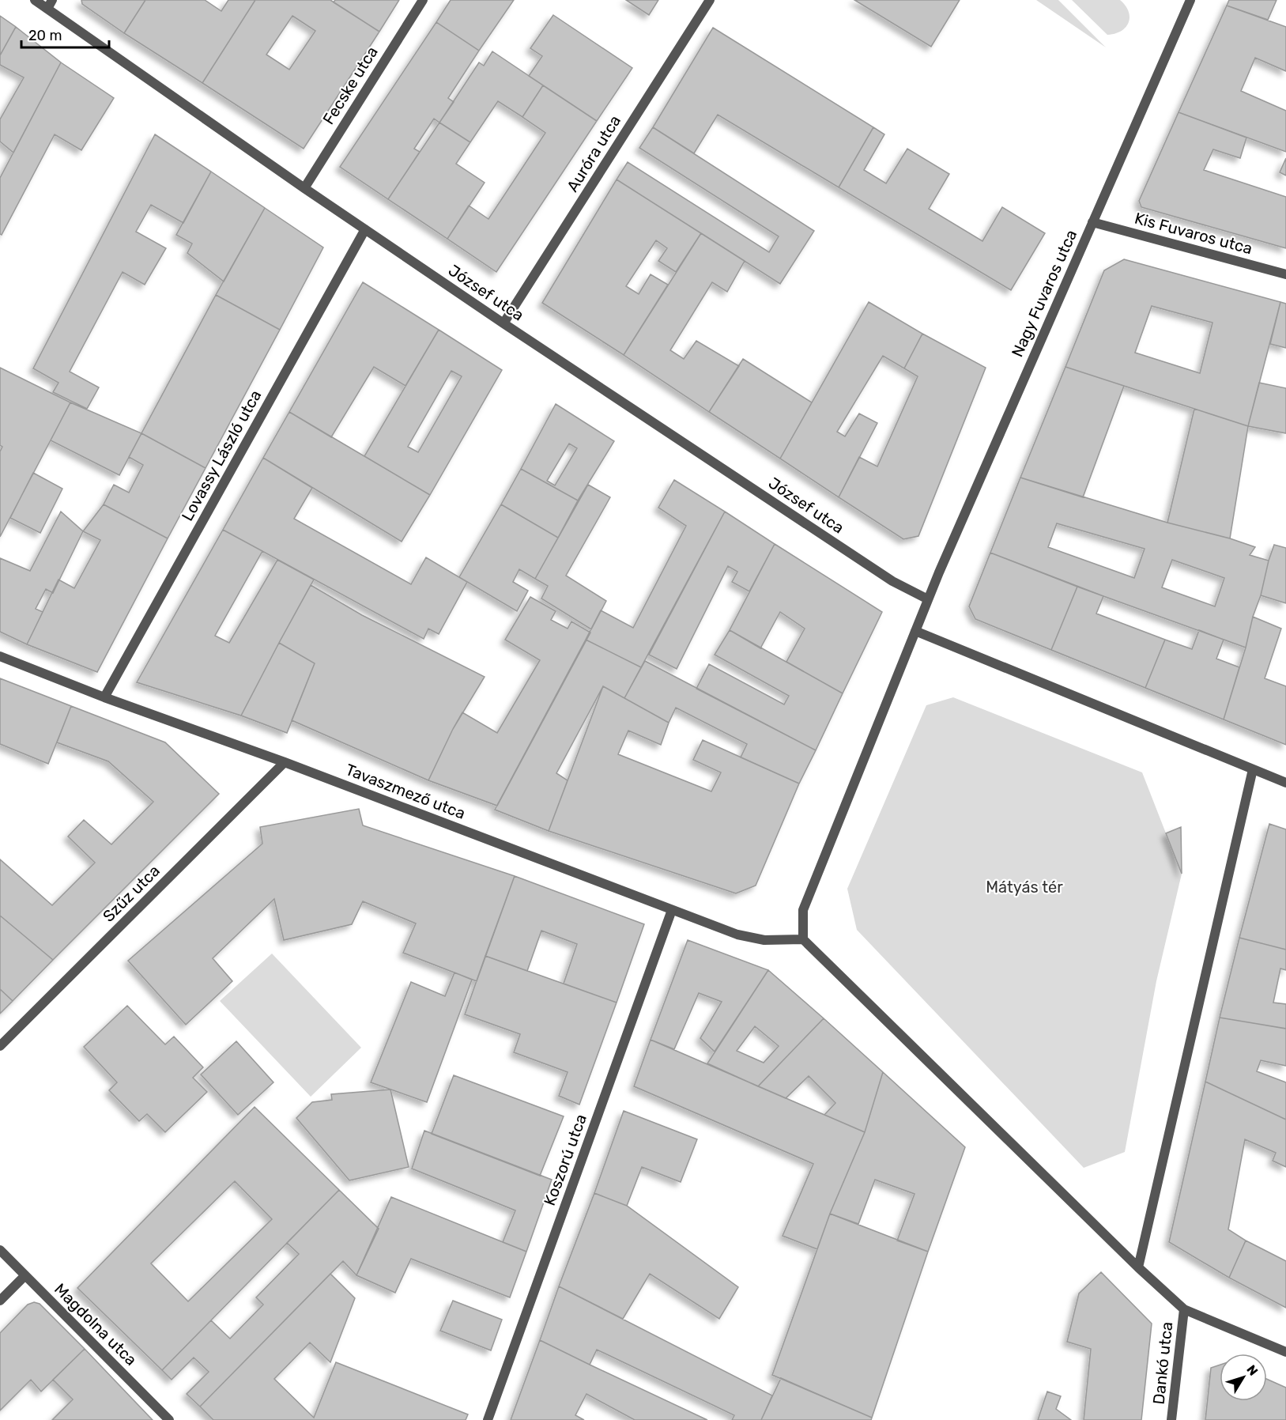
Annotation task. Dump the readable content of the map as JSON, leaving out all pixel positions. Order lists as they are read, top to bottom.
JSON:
{
  "streets": {
    "street": [
      "Fecske utca",
      "Auróra utca",
      "Kis Fuvaros utca",
      "József utca",
      "Nagy Fuvaros utca",
      "Lovassy László utca",
      "Tavaszmező utca",
      "Szűz utca",
      "Koszorú utca",
      "Magdolna utca",
      "Dankó utca"
    ]
  },
  "crossings": [
    ["Fecske utca", "József utca"],
    ["Auróra utca", "József utca"],
    ["Kis Fuvaros utca", "Nagy Fuvaros utca"],
    ["József utca", "Nagy Fuvaros utca"],
    ["József utca", "Lovassy László utca"],
    ["Lovassy László utca", "Tavaszmező utca"],
    ["Tavaszmező utca", "Szűz utca"],
    ["Tavaszmező utca", "Koszorú utca"]
  ],
  "parks": ["Mátyás tér"],
  "scale_bar": "20 m",
  "north": "top right"
}
